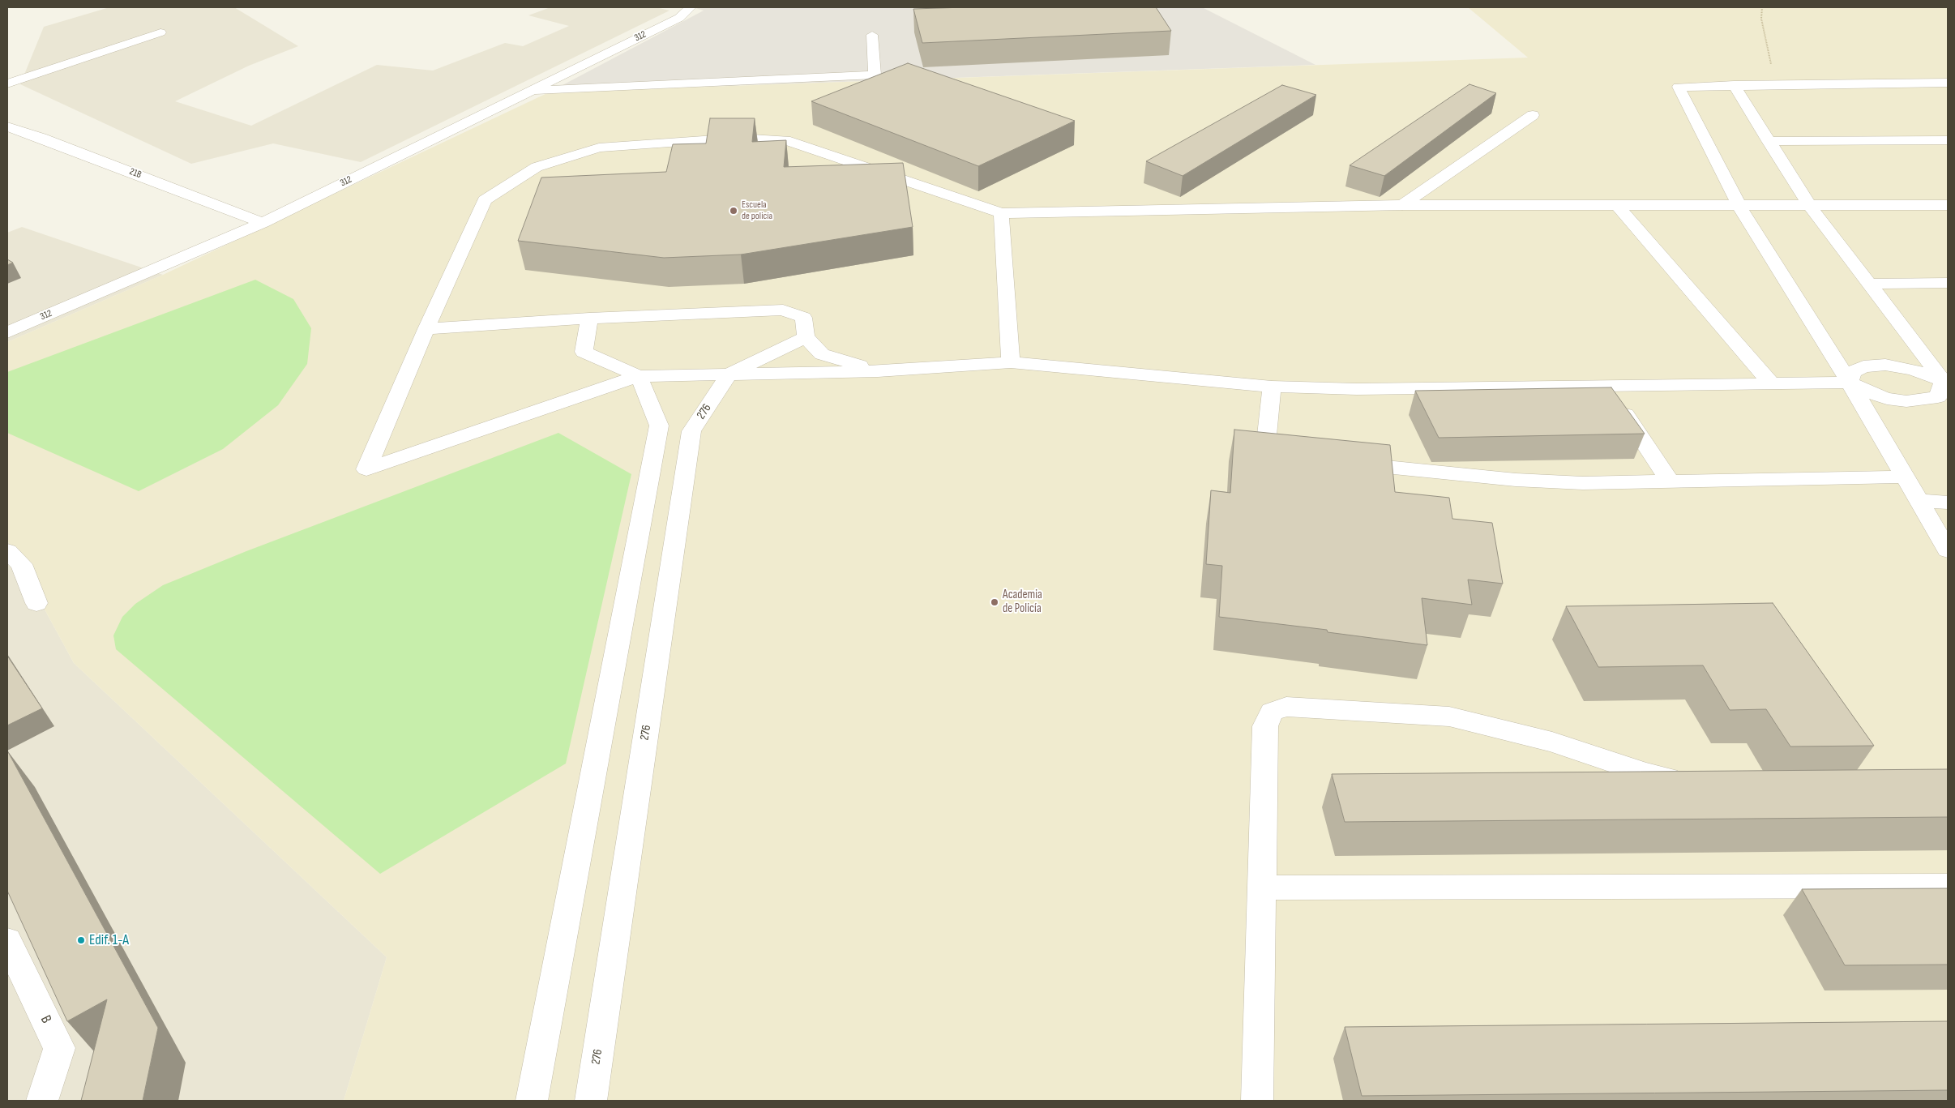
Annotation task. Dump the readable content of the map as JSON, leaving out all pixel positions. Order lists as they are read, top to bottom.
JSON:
{
  "streets": {
    "street": [
      "312",
      "21B",
      "276",
      "B"
    ]
  },
  "crossings": [
    ["312", "21B"]
  ],
  "places": ["Escuela de policía", "Academia de Policía", "Edif. 1-A"]
}
